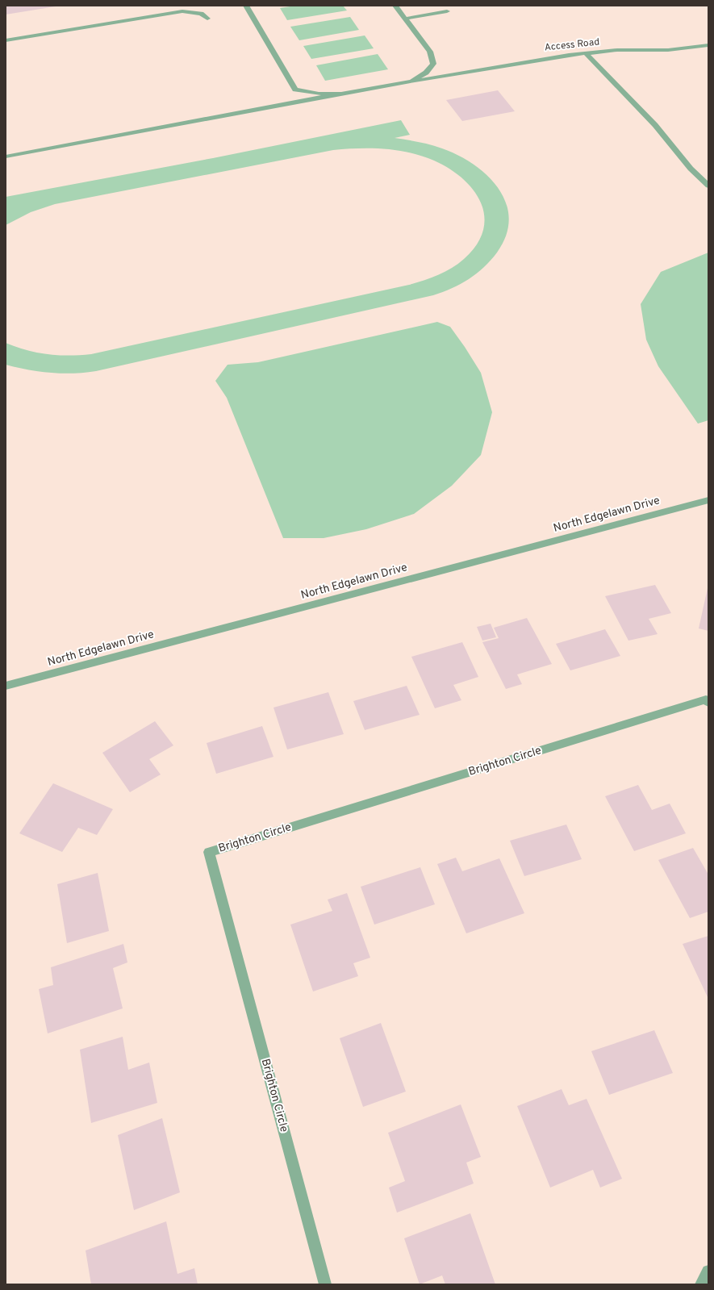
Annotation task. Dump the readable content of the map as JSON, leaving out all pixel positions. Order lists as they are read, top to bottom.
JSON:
{
  "streets": {
    "street": ["Access Road", "North Edgelawn Drive", "Brighton Circle"]
  }
}
